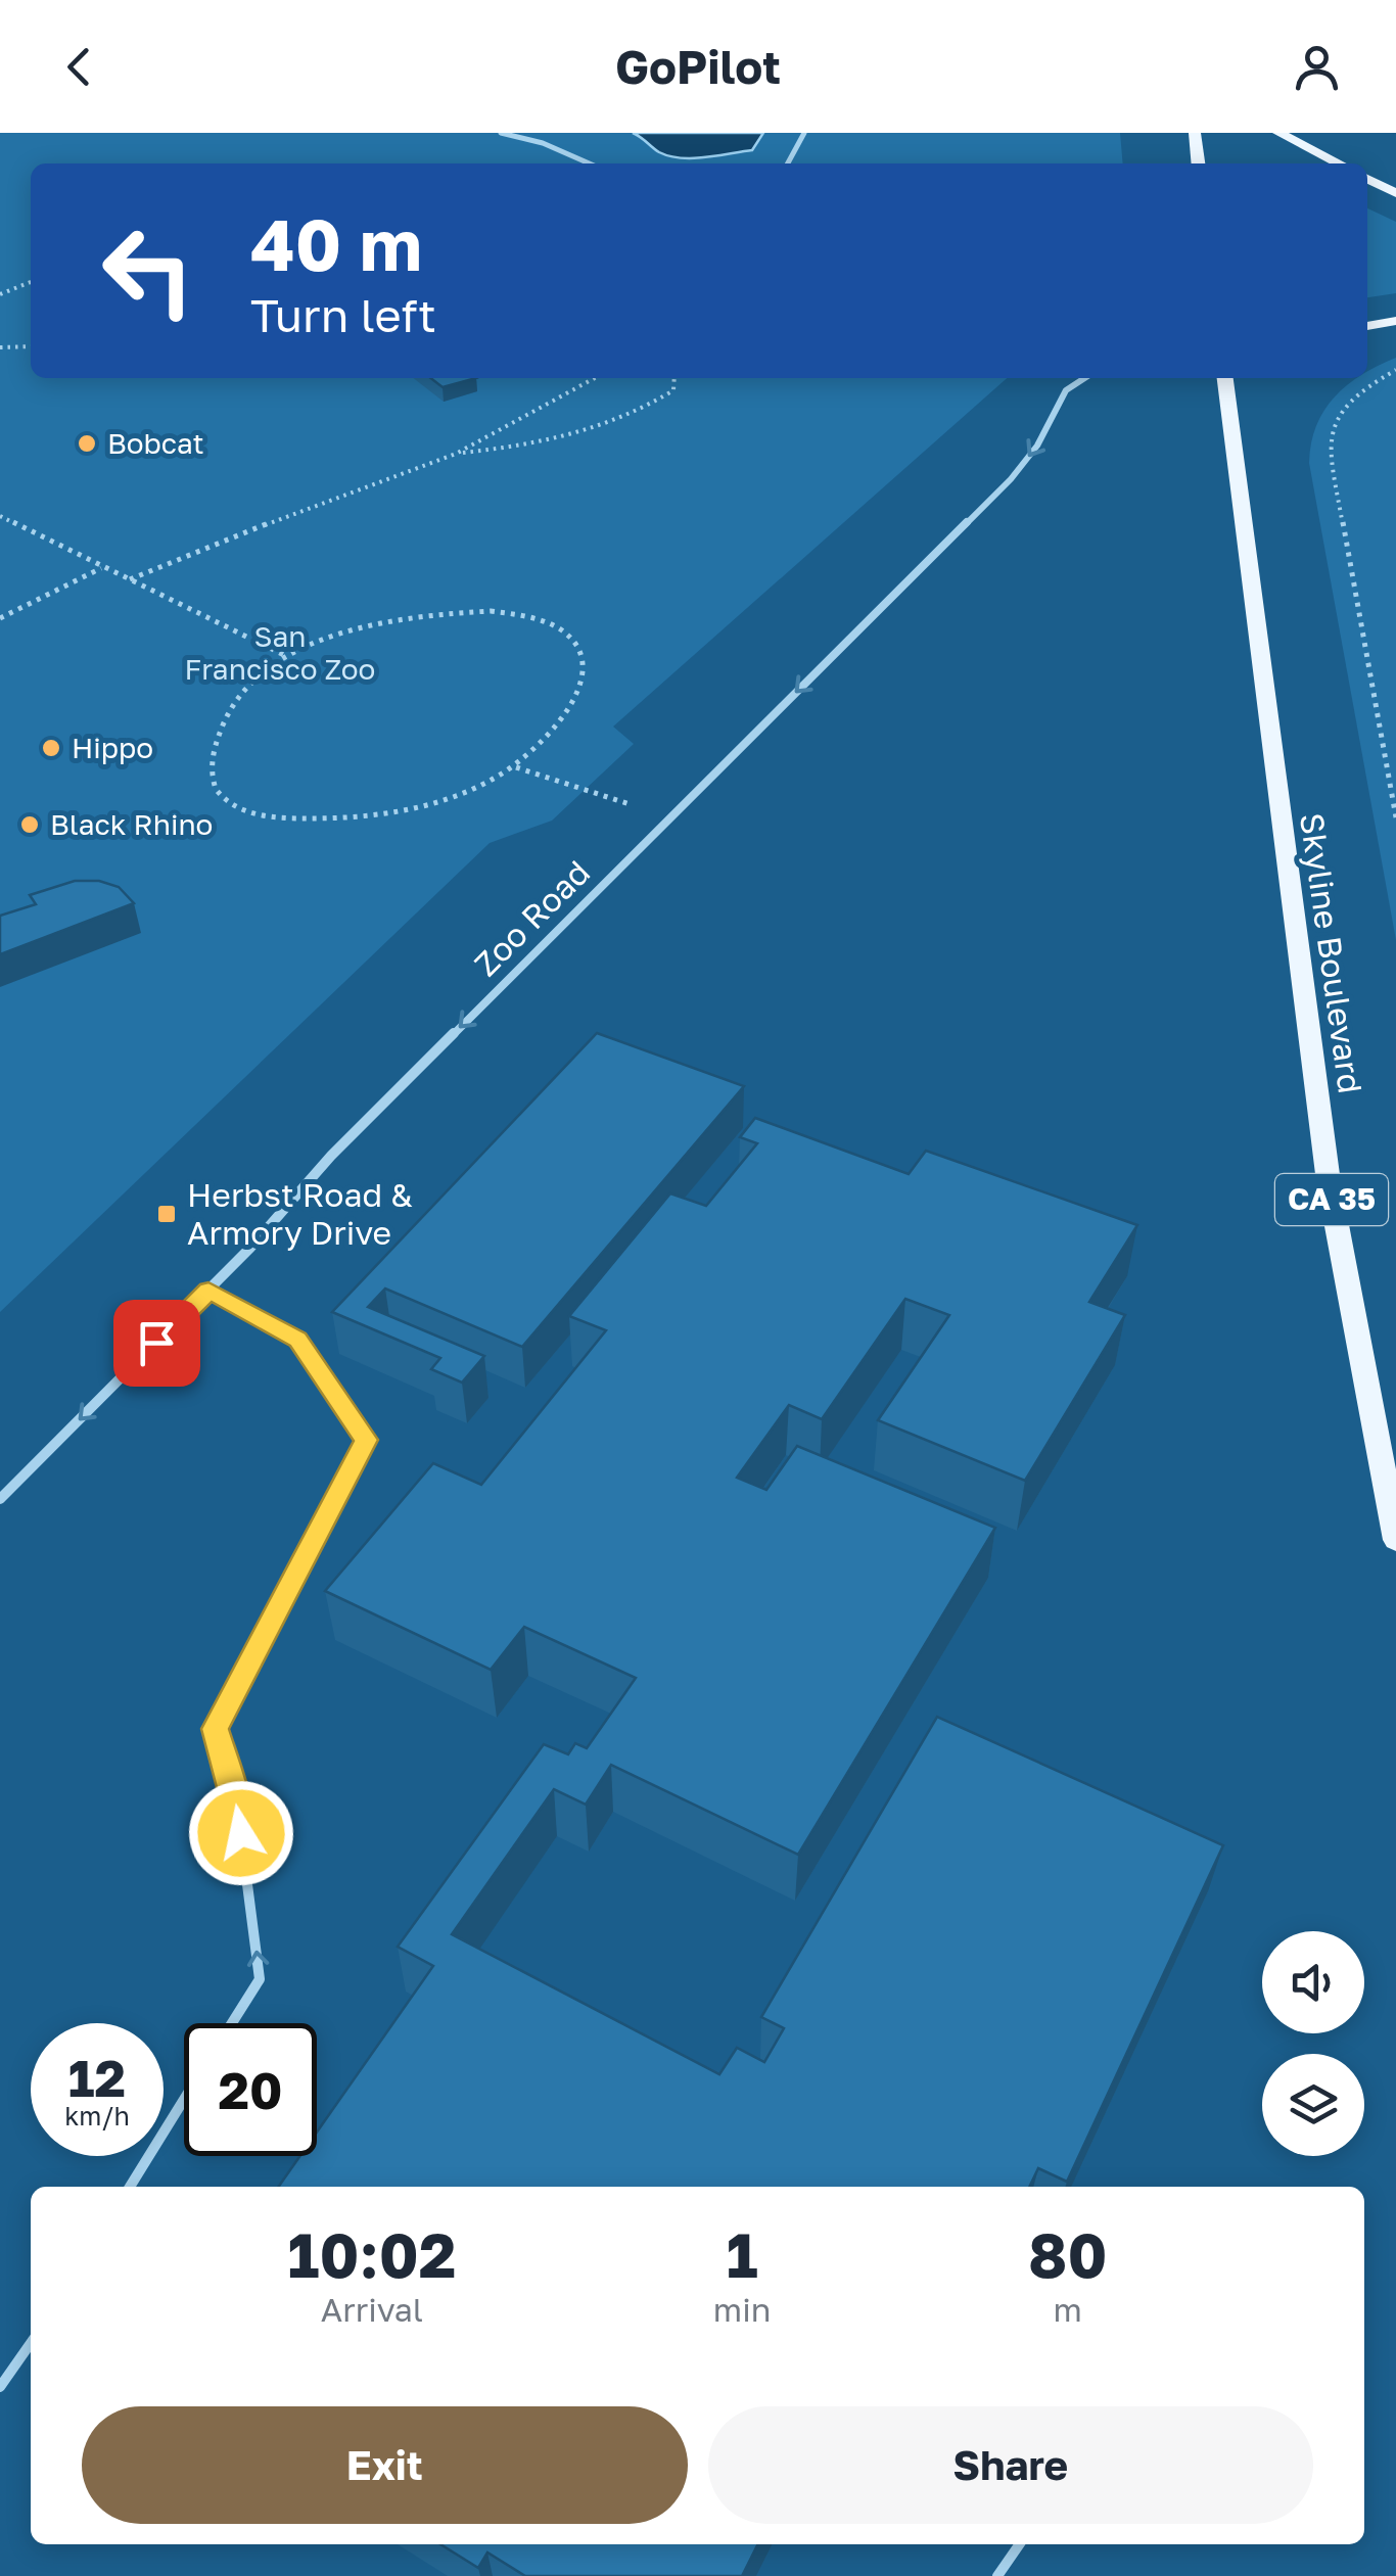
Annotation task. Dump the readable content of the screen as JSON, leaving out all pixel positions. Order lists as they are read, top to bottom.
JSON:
{
  "streets": {
    "main road": ["Skyline Boulevard", "CA 35"],
    "street": ["Zoo Road"]
  },
  "one_way": ["Zoo Road"],
  "parks": ["San Francisco Zoo"],
  "places": {
    "other": ["Bobcat", "Hippo", "Black Rhino"],
    "transit": ["Herbst Road & Armory Drive"]
  },
  "page": {
    "header": "GoPilot",
    "turn": ["40 m", "Turn left"],
    "speed": "12 km/h",
    "limit": "20",
    "eta": [
      "10:02",
      "Arrival",
      "1",
      "min",
      "80",
      "m"
    ],
    "buttons": ["Exit", "Share"]
  }
}
